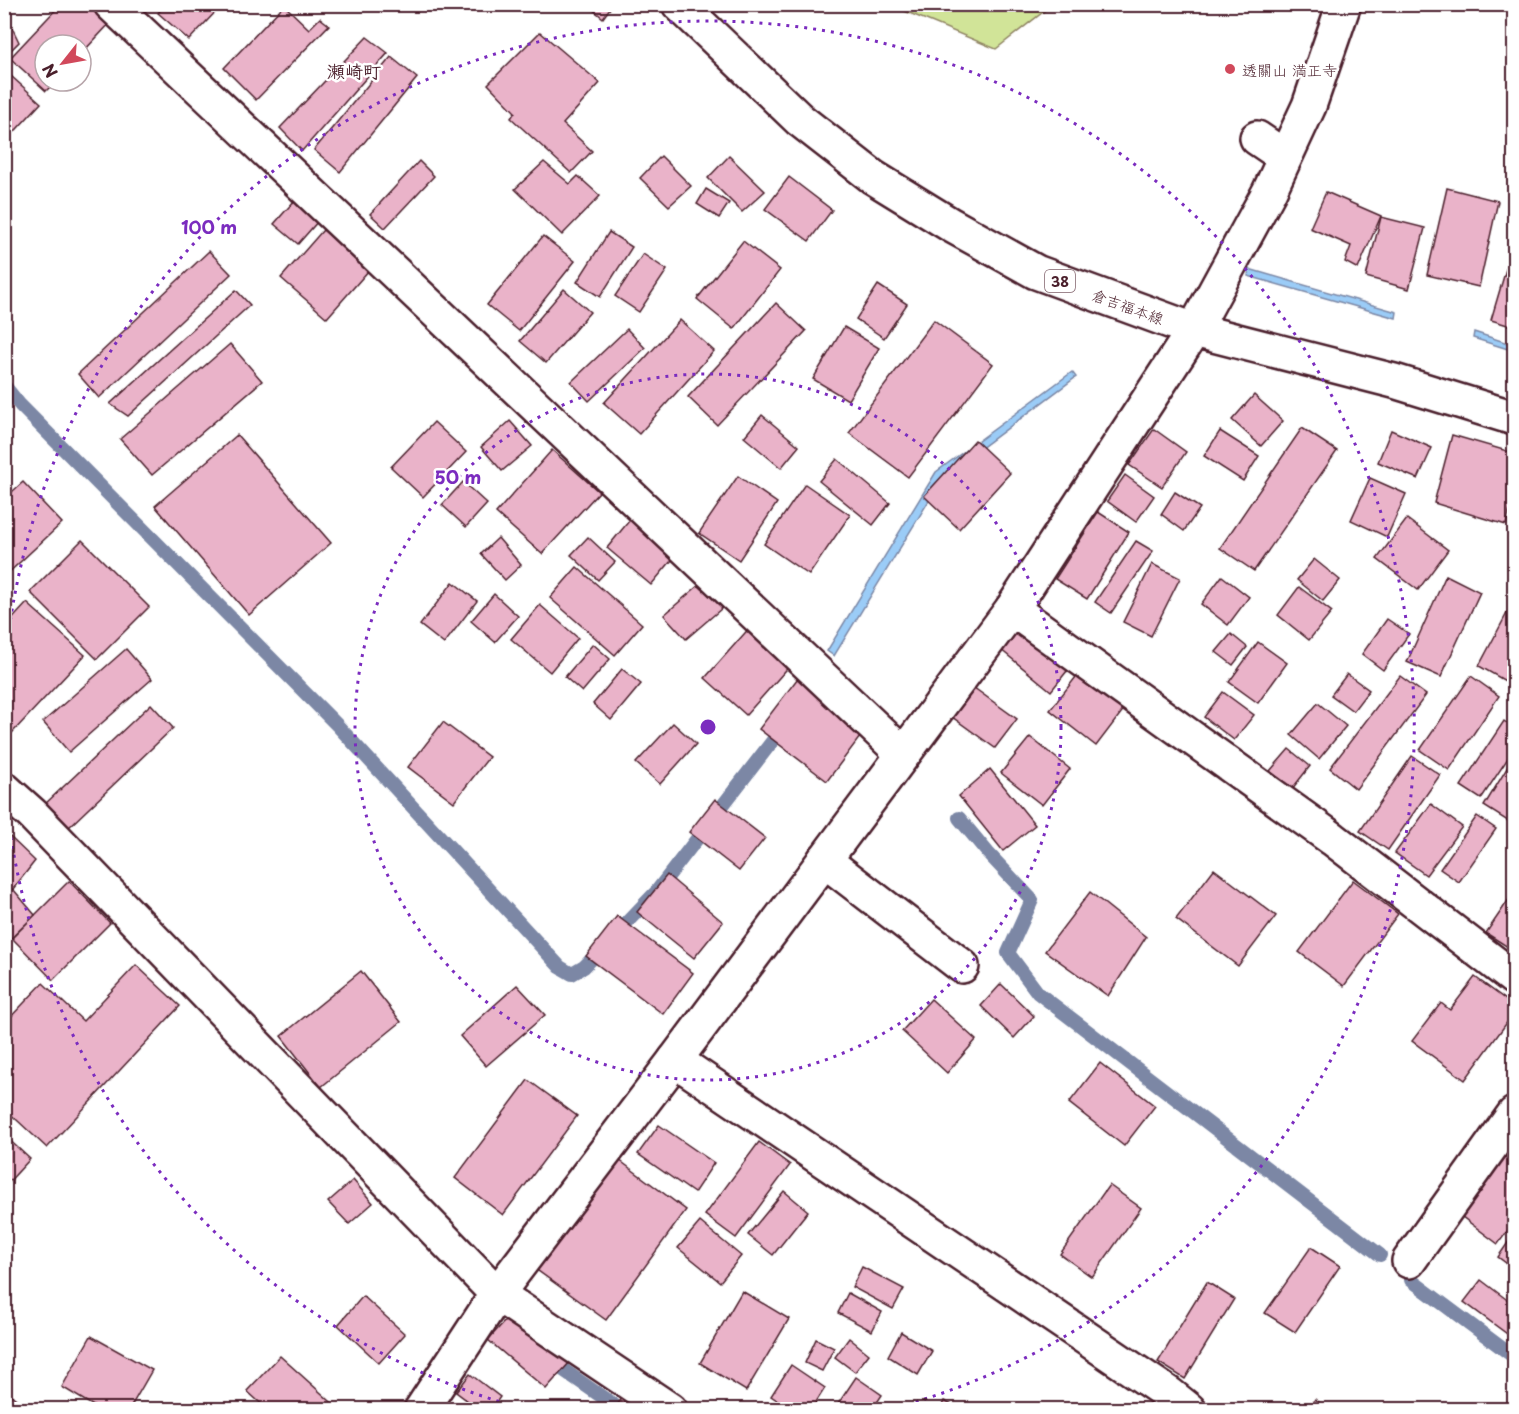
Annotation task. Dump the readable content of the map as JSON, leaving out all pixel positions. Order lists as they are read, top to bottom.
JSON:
{
  "streets": {
    "street": ["38", "倉吉福本線"]
  },
  "districts": ["瀬崎町"],
  "places": ["透關山 満正寺"],
  "north": "bottom left",
  "rings": ["100 m", "50 m"]
}
